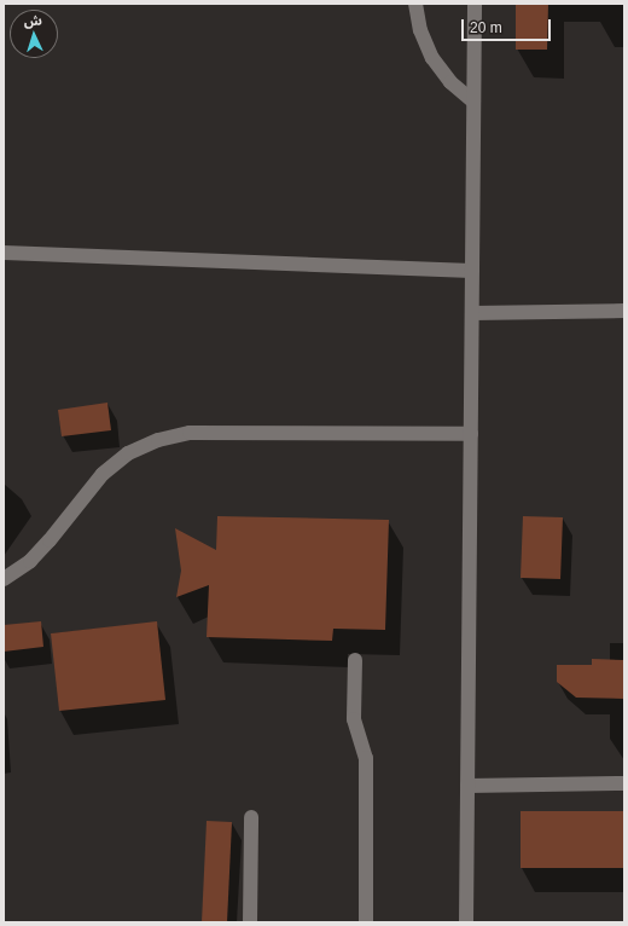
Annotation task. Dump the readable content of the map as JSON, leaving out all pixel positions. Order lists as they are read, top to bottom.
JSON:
{
  "scale_bar": "20 m",
  "north": "top"
}
